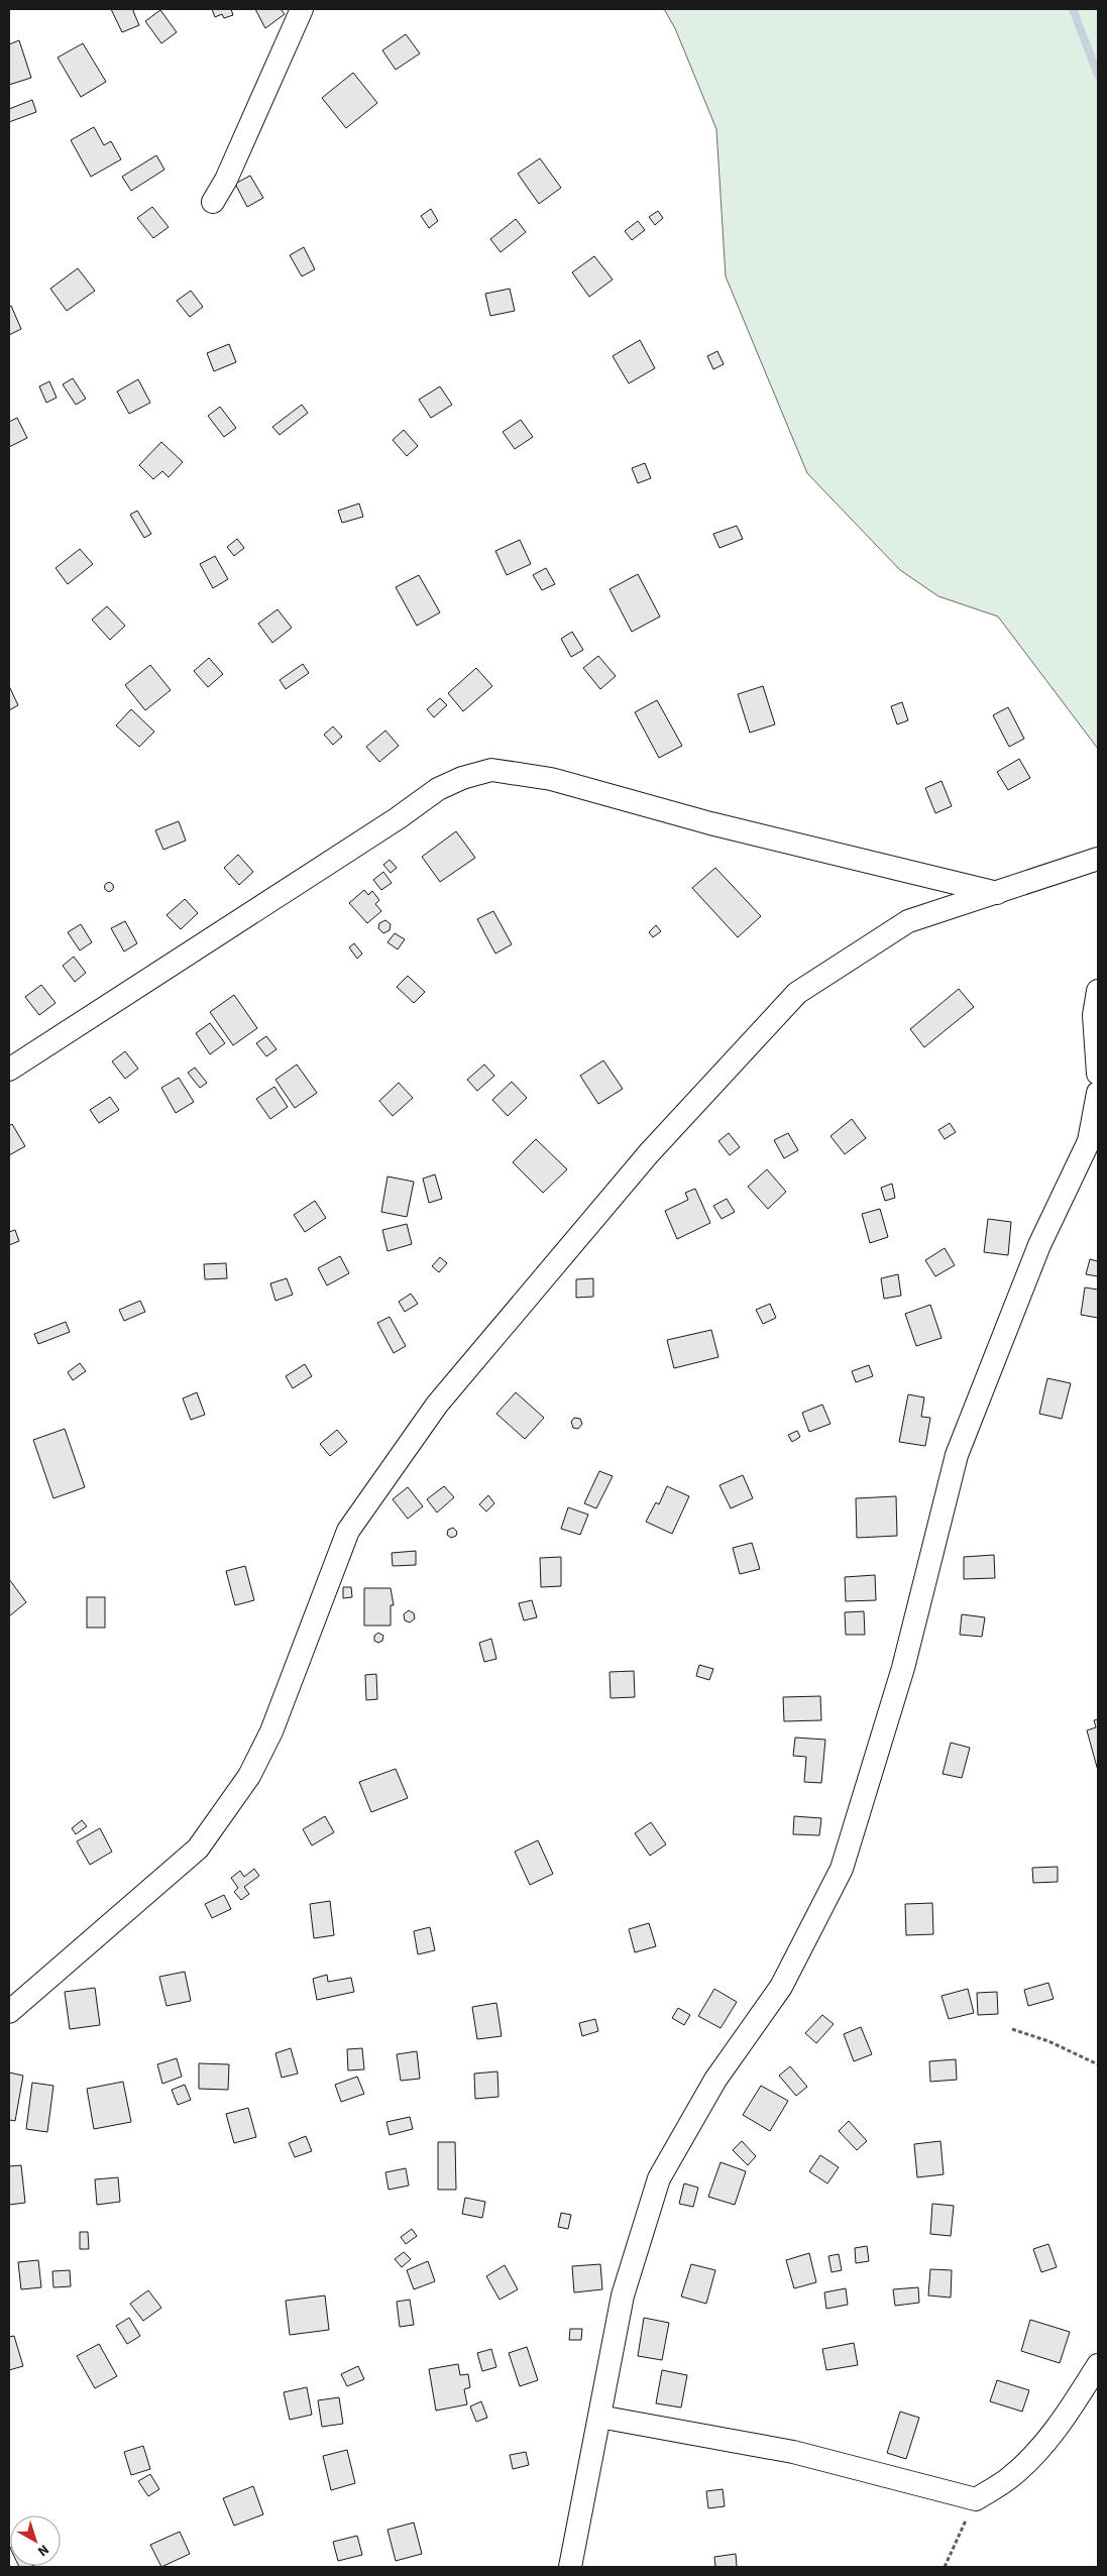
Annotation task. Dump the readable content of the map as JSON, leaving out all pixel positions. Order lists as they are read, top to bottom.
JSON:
{
  "north": "bottom right"
}
